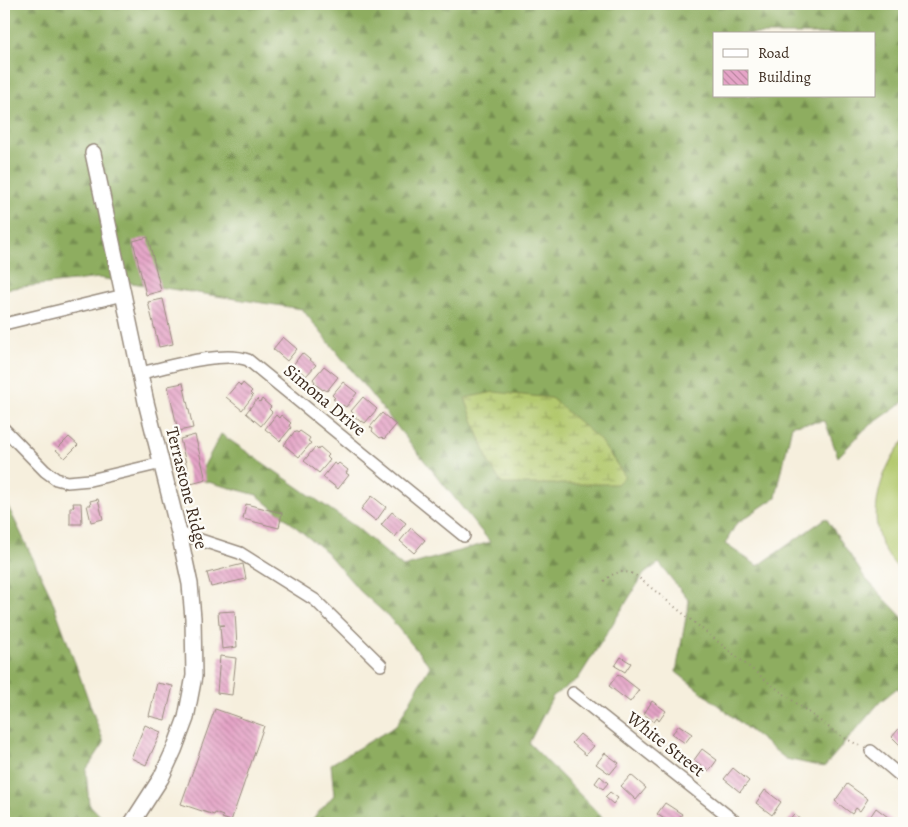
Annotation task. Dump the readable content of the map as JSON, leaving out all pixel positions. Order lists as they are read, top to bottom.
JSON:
{
  "streets": {
    "street": ["Simona Drive", "Terrastone Ridge", "White Street"]
  },
  "crossings": [
    ["Simona Drive", "Terrastone Ridge"]
  ],
  "legend": ["Road", "Building"]
}
